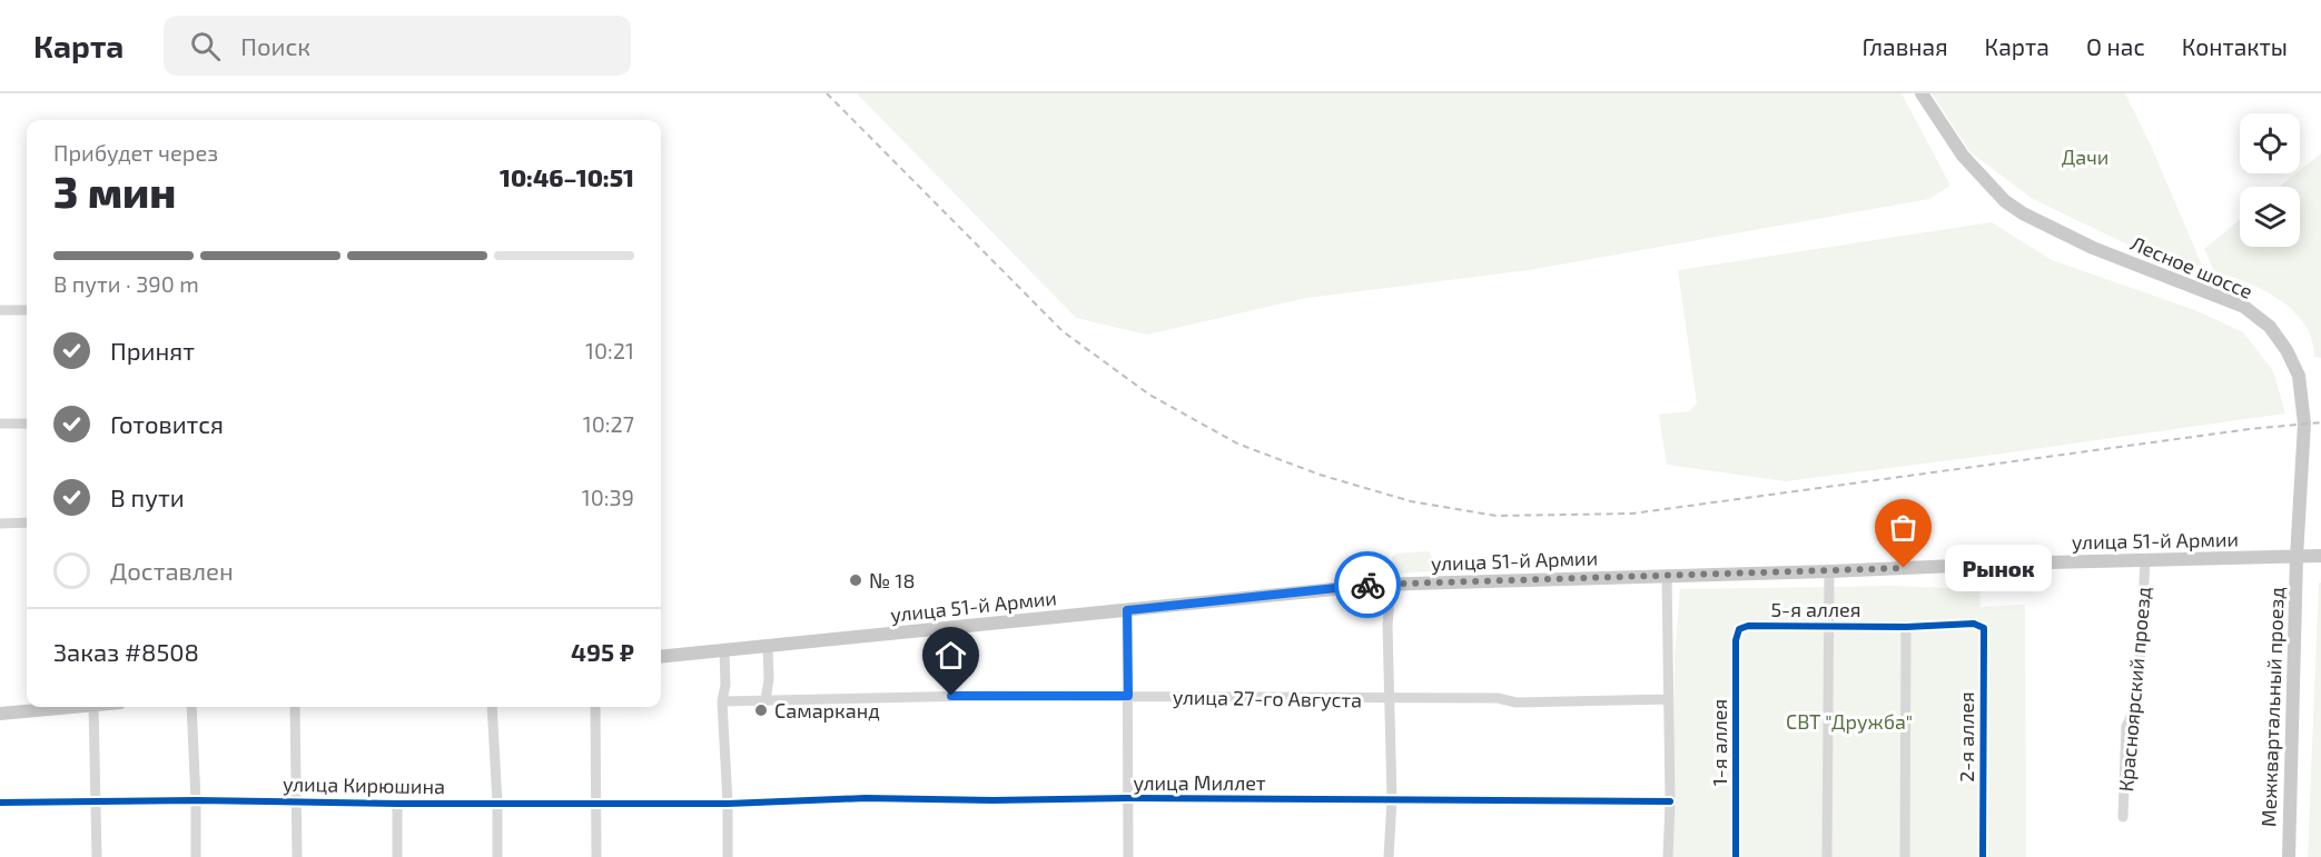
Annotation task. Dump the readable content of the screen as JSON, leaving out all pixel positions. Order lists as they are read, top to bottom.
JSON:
{
  "streets": {
    "main road": ["Лесное шоссе", "улица 51-й Армии", "Межквартальный проезд"],
    "street": [
      "5-я аллея",
      "Красноярский проезд",
      "улица 27-го Августа",
      "2-я аллея",
      "1-я аллея",
      "улица Миллет",
      "улица Кирюшина"
    ]
  },
  "crossings": [
    ["Лесное шоссе", "улица 51-й Армии"],
    ["Лесное шоссе", "Межквартальный проезд"],
    ["улица 51-й Армии", "Красноярский проезд"],
    ["улица 51-й Армии", "Межквартальный проезд"],
    ["5-я аллея", "2-я аллея"],
    ["5-я аллея", "1-я аллея"],
    ["улица Миллет", "улица Кирюшина"]
  ],
  "parks": ["Дачи", "СВТ \"Дружба\""],
  "places": ["Рынок", "№ 18", "Самарканд"],
  "page": {
    "header": "Карта",
    "search": "Поиск",
    "nav": [
      "Главная",
      "Карта",
      "О нас",
      "Контакты"
    ],
    "heading": ["3 мин", "Прибудет через", "10:46–10:51"],
    "panel": ["Заказ #8508", "495 ₽"],
    "bar": "В пути · 390 m",
    "list": [
      ["Принят", "10:21"],
      ["Готовится", "10:27"],
      ["В пути", "10:39"],
      "Доставлен"
    ],
    "bubble": "Рынок"
  }
}
